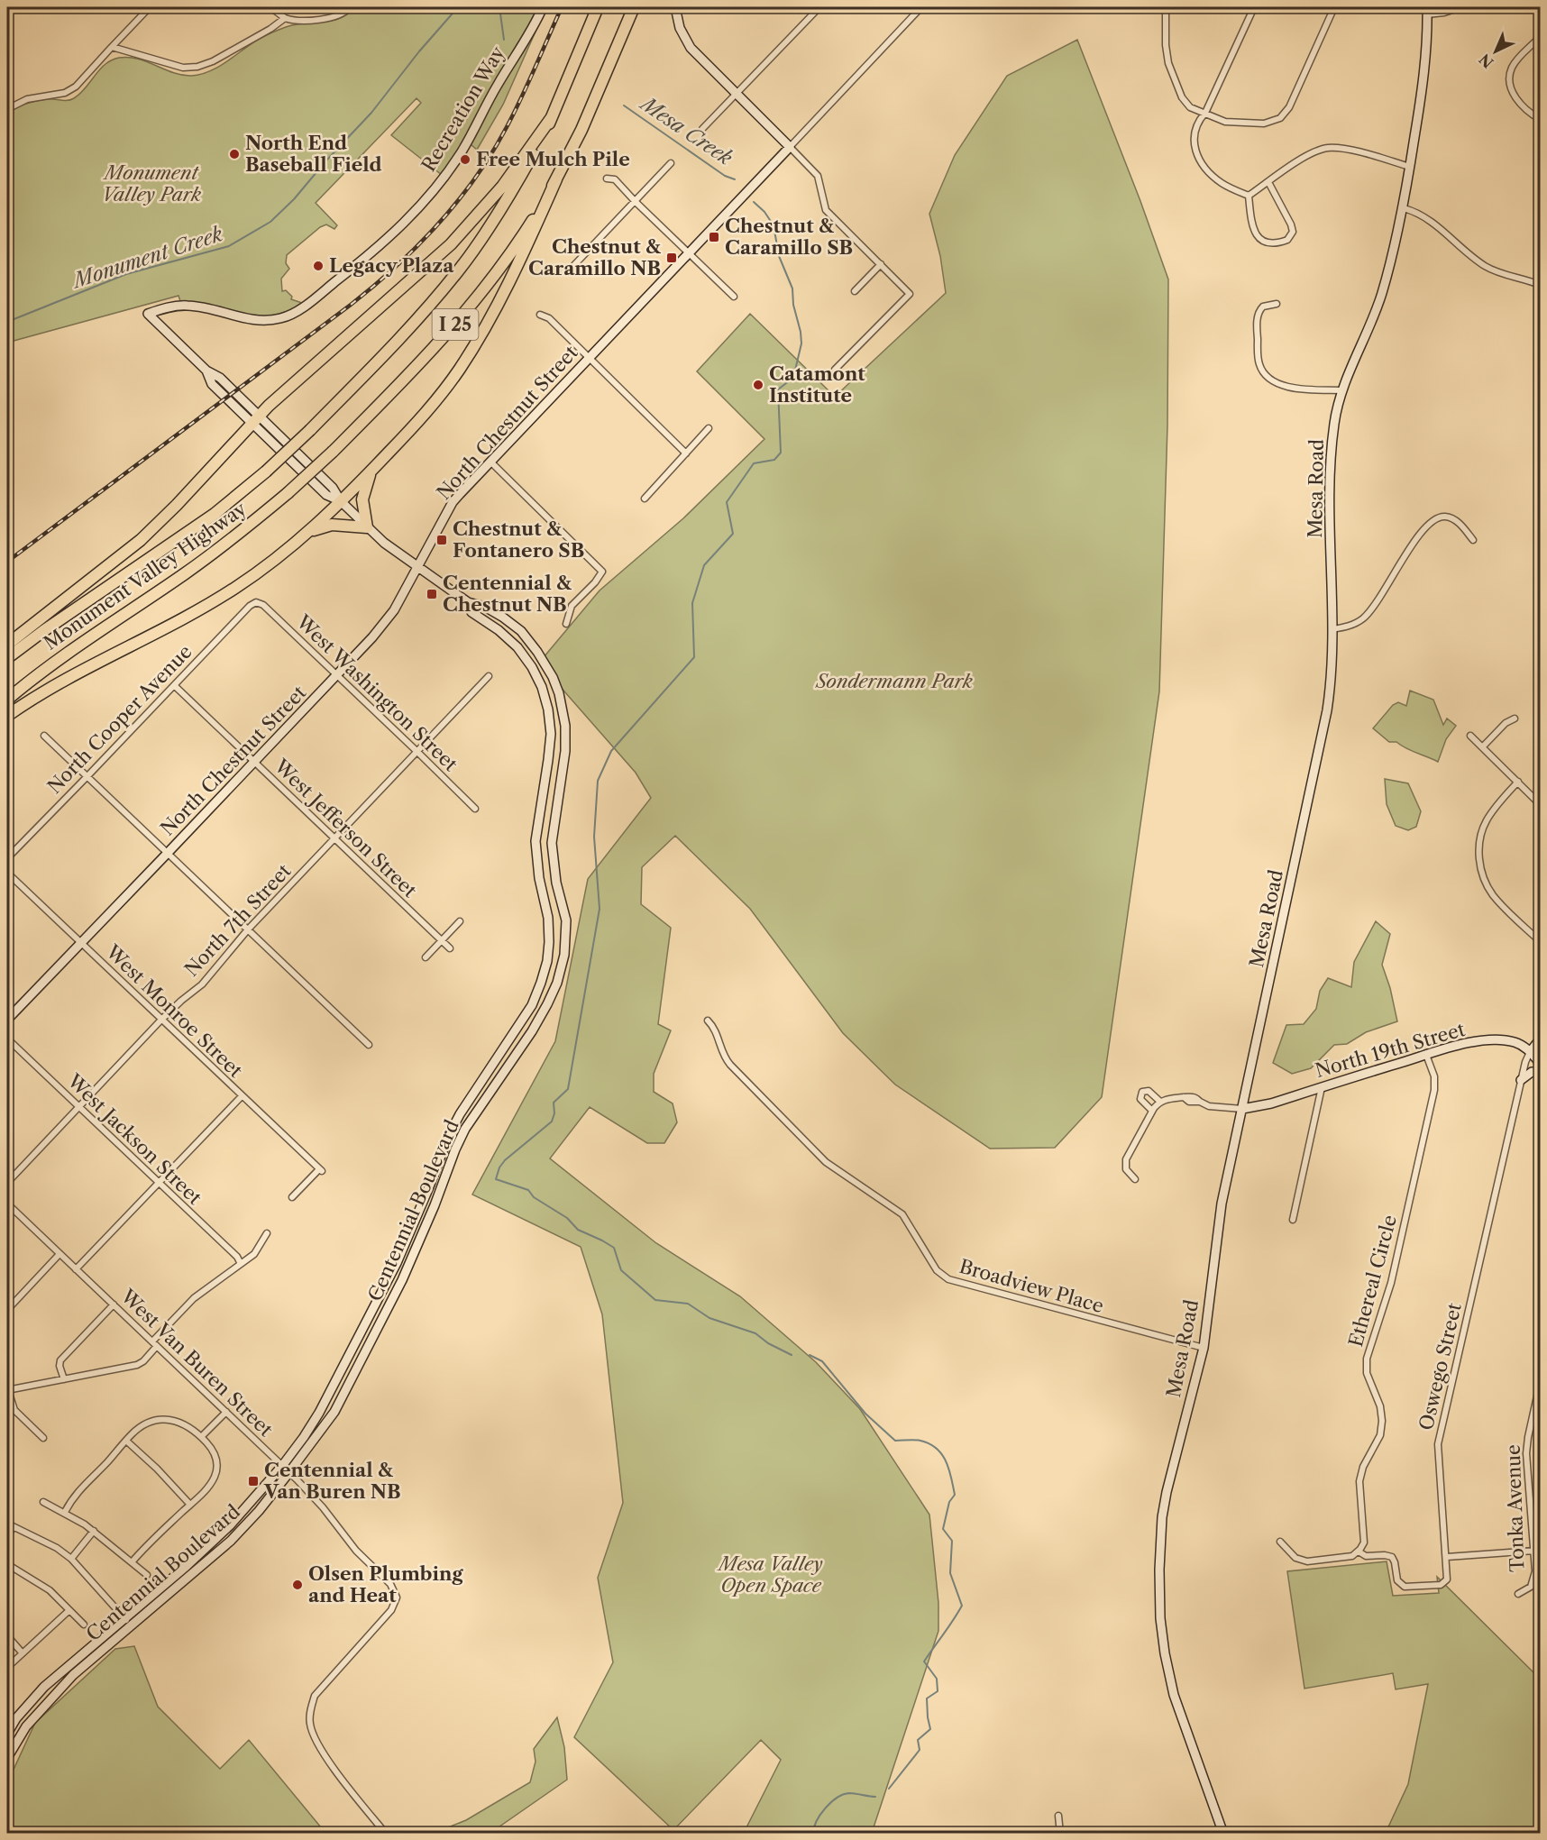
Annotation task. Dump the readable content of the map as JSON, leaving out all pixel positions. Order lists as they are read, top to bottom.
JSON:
{
  "streets": {
    "highway": ["I 25", "Monument Valley Highway"],
    "main road": [
      "Recreation Way",
      "North Chestnut Street",
      "Mesa Road",
      "North 19th Street",
      "Centennial Boulevard"
    ],
    "street": [
      "West Washington Street",
      "North Cooper Avenue",
      "West Jefferson Street",
      "North 7th Street",
      "West Monroe Street",
      "West Jackson Street",
      "Ethereal Circle",
      "Broadview Place",
      "West Van Buren Street",
      "Oswego Street",
      "Tonka Avenue"
    ]
  },
  "crossings": [
    ["Recreation Way", "Centennial Boulevard"],
    ["North Chestnut Street", "West Washington Street"],
    ["North Chestnut Street", "West Jefferson Street"],
    ["North Chestnut Street", "West Monroe Street"],
    ["North Chestnut Street", "Centennial Boulevard"],
    ["Mesa Road", "North 19th Street"],
    ["Mesa Road", "Broadview Place"],
    ["West Washington Street", "North Cooper Avenue"],
    ["West Washington Street", "North 7th Street"],
    ["North Cooper Avenue", "West Jefferson Street"],
    ["West Jefferson Street", "North 7th Street"],
    ["North 7th Street", "West Monroe Street"],
    ["North 7th Street", "West Jackson Street"],
    ["North 19th Street", "Ethereal Circle"],
    ["North 19th Street", "Oswego Street"],
    ["Centennial Boulevard", "West Van Buren Street"],
    ["Ethereal Circle", "Oswego Street"]
  ],
  "water": ["Mesa Creek", "Monument Creek"],
  "parks": ["Monument Valley Park", "Sondermann Park", "Mesa Valley Open Space"],
  "places": {
    "other": [
      "North End Baseball Field",
      "Free Mulch Pile",
      "Legacy Plaza",
      "Catamont Institute",
      "Olsen Plumbing and Heat"
    ],
    "transit": [
      "Chestnut & Caramillo SB",
      "Chestnut & Caramillo NB",
      "Chestnut & Fontanero SB",
      "Centennial & Chestnut NB",
      "Centennial & Van Buren NB"
    ]
  },
  "north": "bottom left"
}
